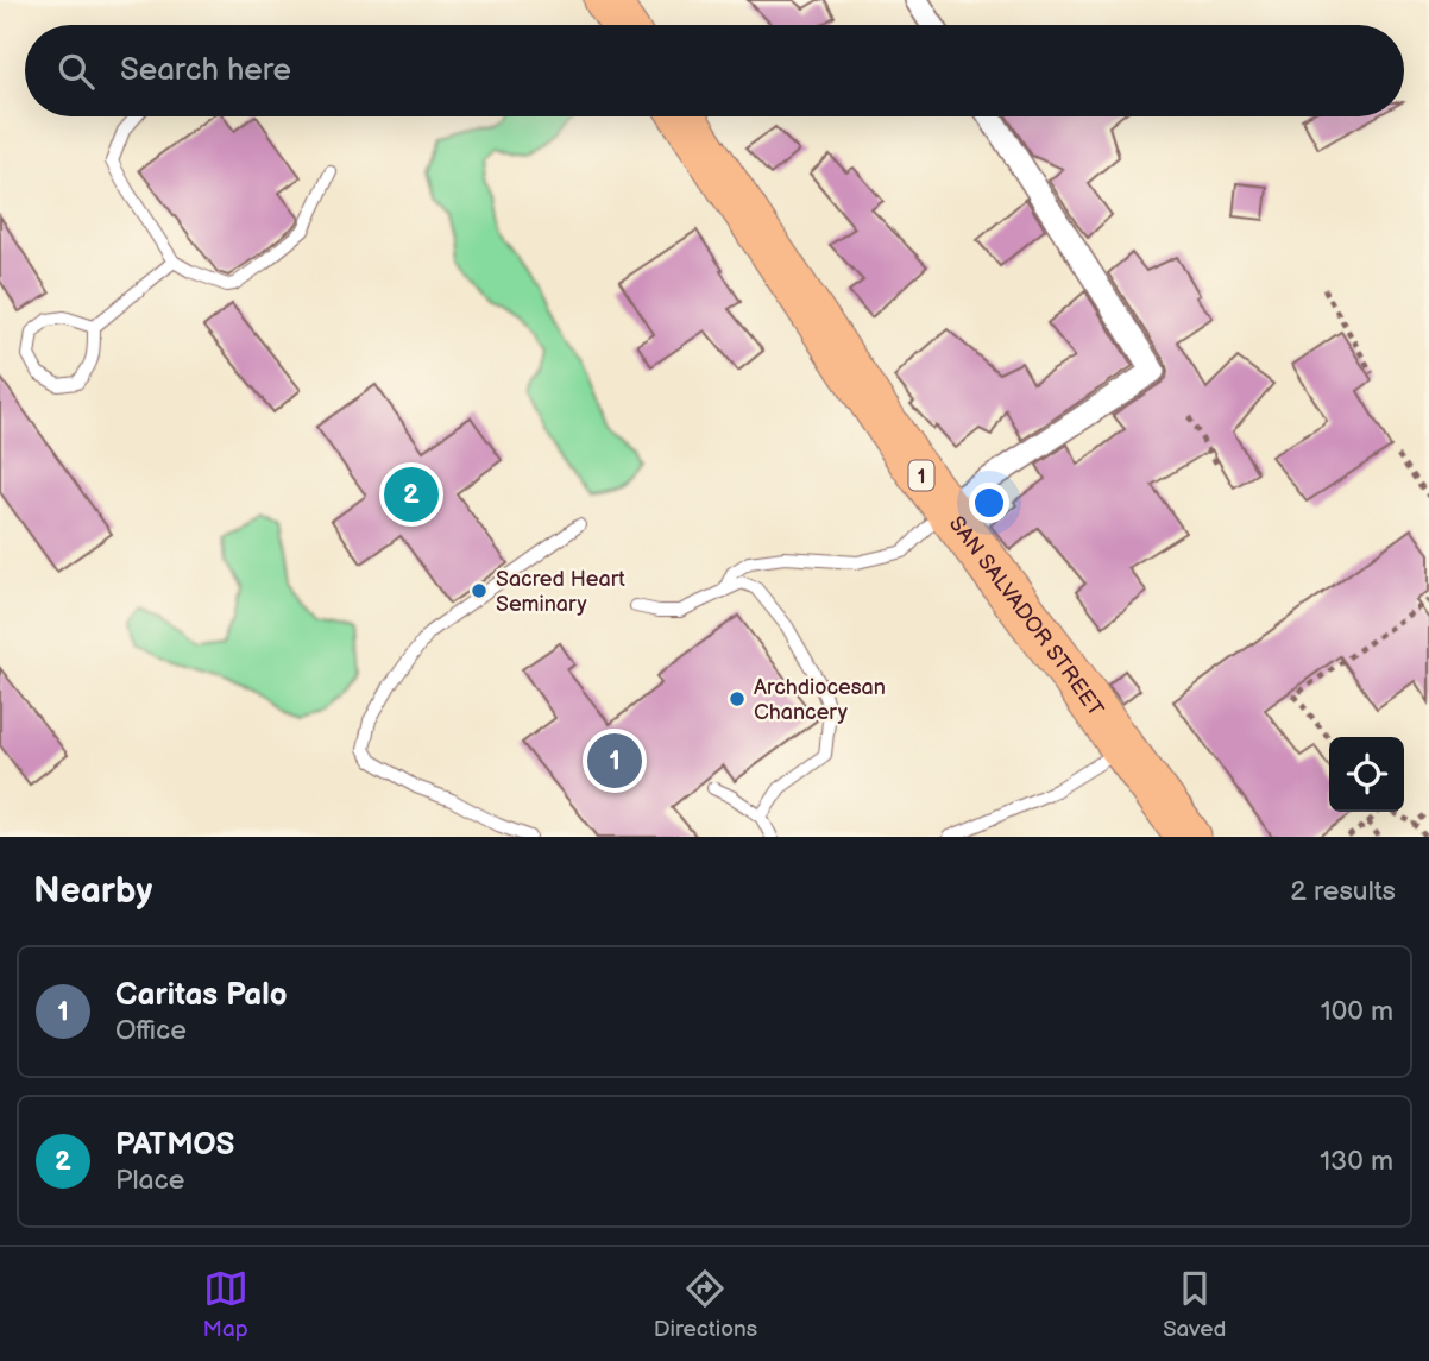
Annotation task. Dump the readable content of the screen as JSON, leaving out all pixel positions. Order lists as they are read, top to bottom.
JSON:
{
  "streets": {
    "highway": ["1", "SAN SALVADOR STREET"]
  },
  "places": ["Sacred Heart Seminary", "Archdiocesan Chancery"],
  "page": {
    "search": "Search here",
    "pins": ["2", "1"],
    "heading": ["Nearby", "2 results"],
    "list": [
      {
        "mark": "1",
        "name": "Caritas Palo",
        "note": "Office",
        "value": "100 m"
      },
      {
        "mark": "2",
        "name": "PATMOS",
        "note": "Place",
        "value": "130 m"
      }
    ],
    "nav": ["Map", "Directions", "Saved"]
  }
}
